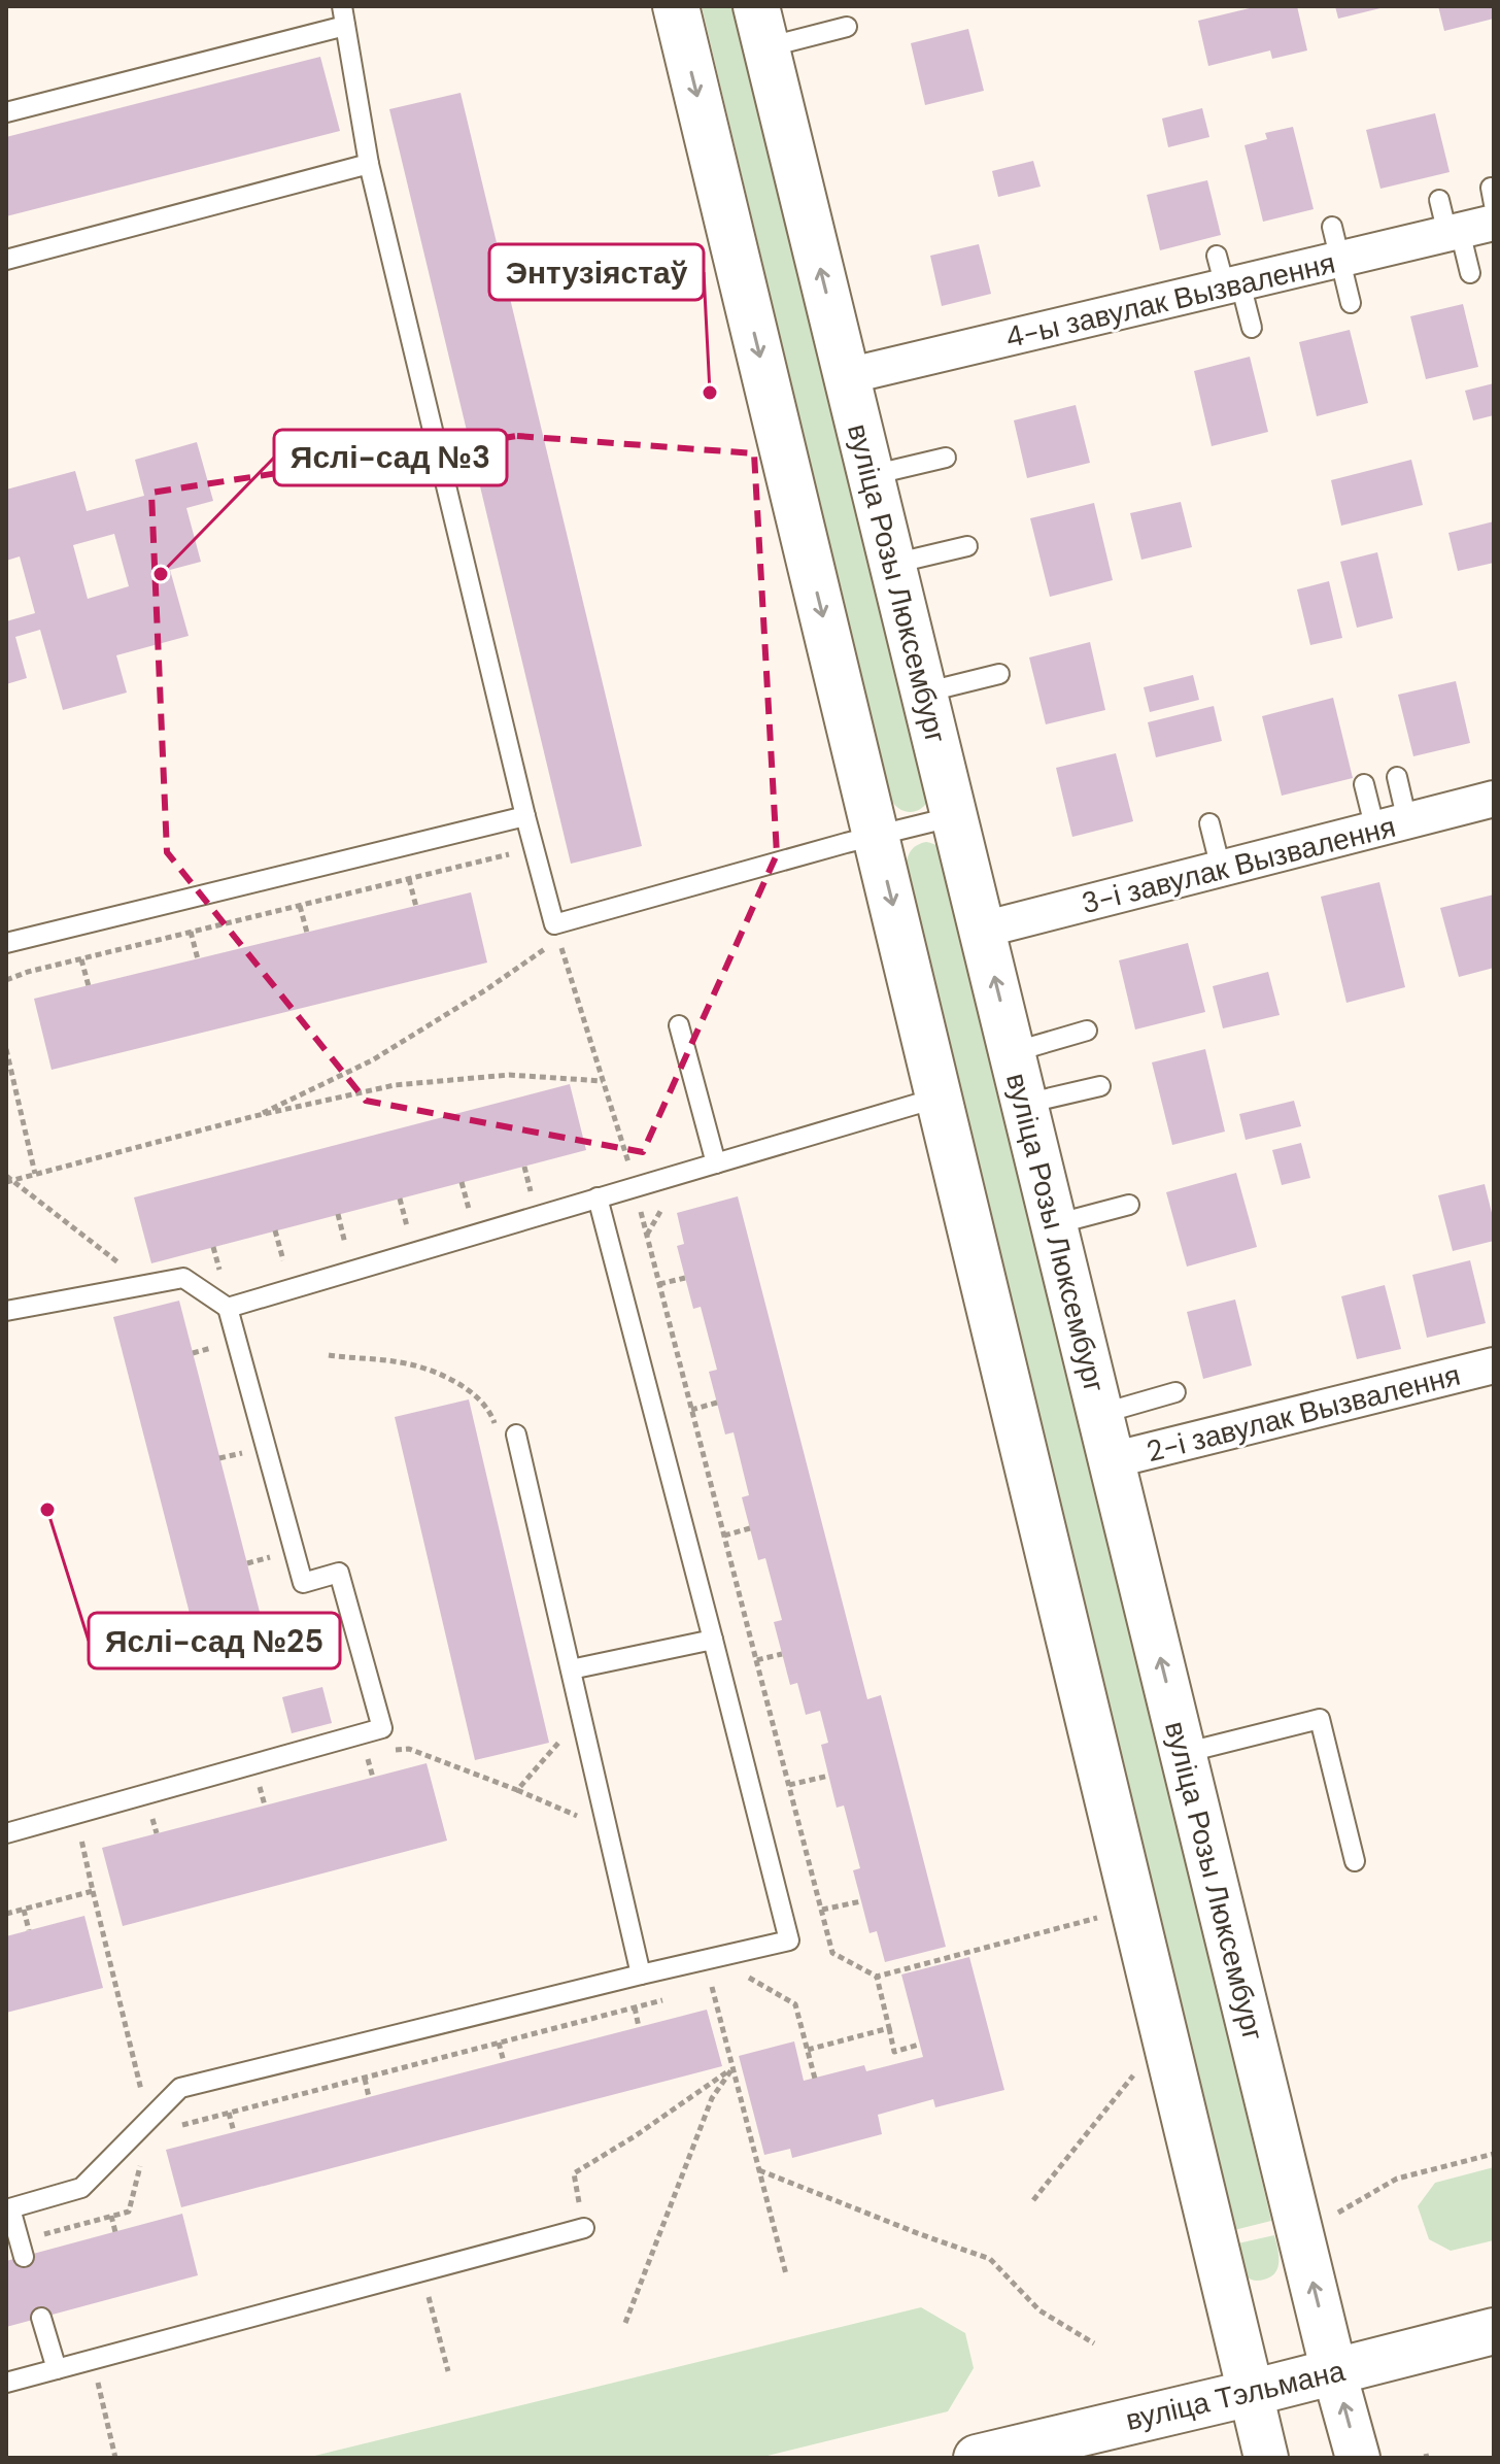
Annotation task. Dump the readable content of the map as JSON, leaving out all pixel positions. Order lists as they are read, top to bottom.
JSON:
{
  "streets": {
    "main road": ["вуліца Розы Люксембург", "вуліца Тэльмана"],
    "street": ["4-ы завулак Вызвалення", "3-і завулак Вызвалення", "2-і завулак Вызвалення"]
  },
  "crossings": [
    ["4-ы завулак Вызвалення", "вуліца Розы Люксембург"],
    ["вуліца Розы Люксембург", "3-і завулак Вызвалення"],
    ["вуліца Розы Люксембург", "2-і завулак Вызвалення"],
    ["вуліца Розы Люксембург", "вуліца Тэльмана"]
  ],
  "places": ["Энтузіястаў", "Яслі-сад №3", "Яслі-сад №25"]
}
